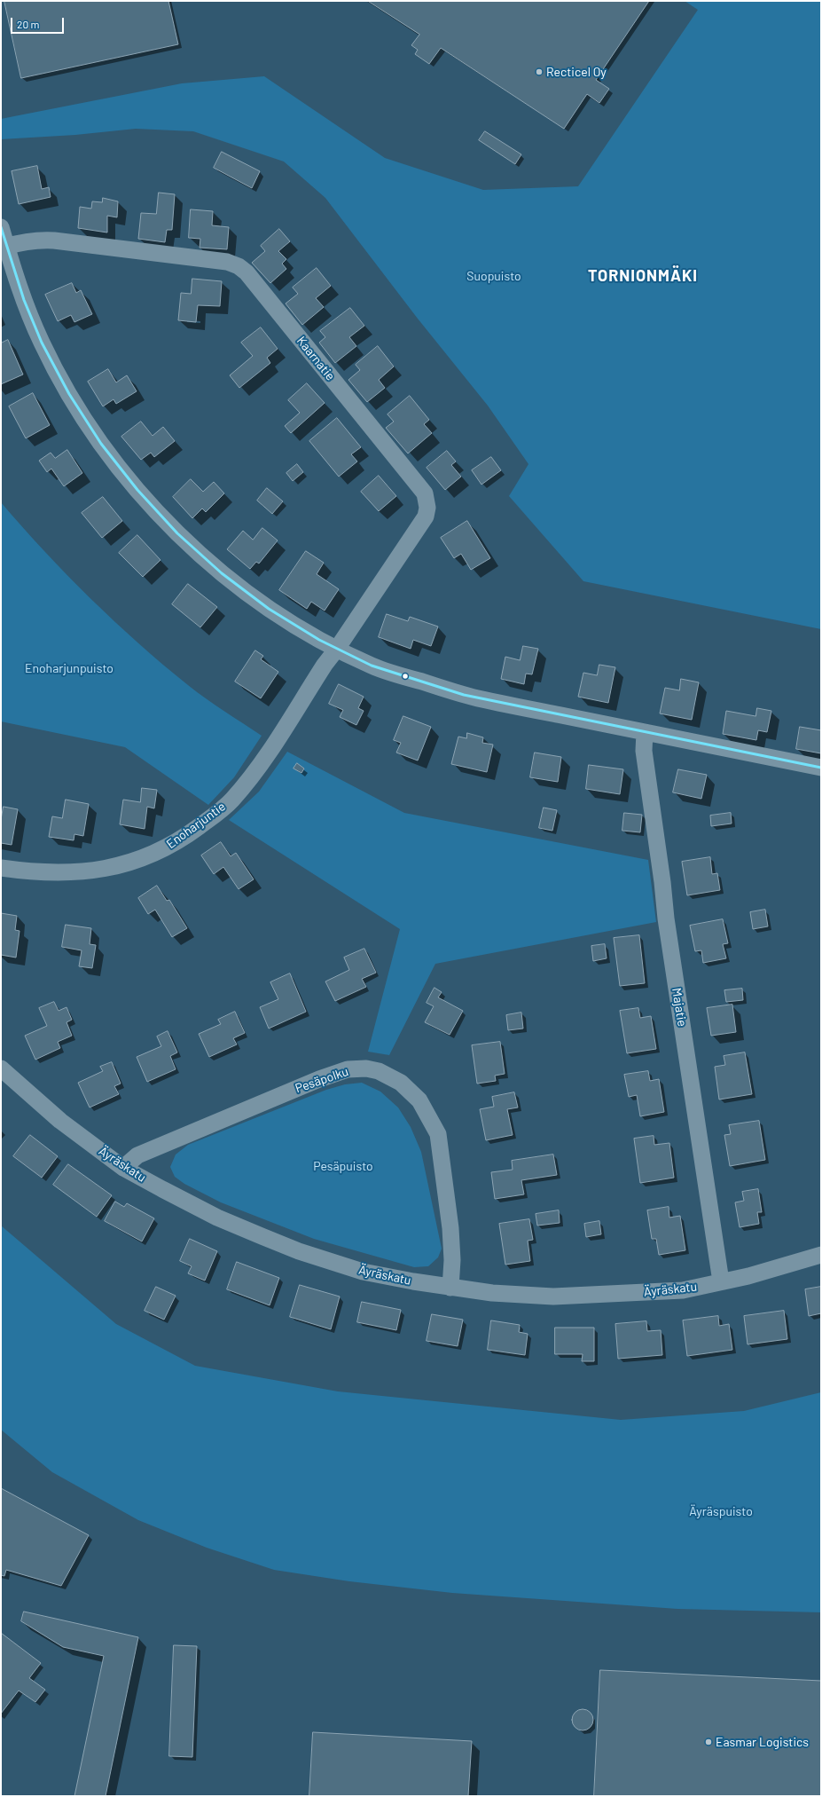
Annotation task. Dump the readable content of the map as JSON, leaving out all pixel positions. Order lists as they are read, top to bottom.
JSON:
{
  "streets": {
    "street": [
      "Kaarnatie",
      "Enoharjuntie",
      "Majatie",
      "Pesäpolku",
      "Äyräskatu"
    ]
  },
  "crossings": [
    ["Kaarnatie", "Enoharjuntie"],
    ["Majatie", "Äyräskatu"],
    ["Pesäpolku", "Äyräskatu"]
  ],
  "districts": ["TORNIONMÄKI"],
  "parks": [
    "Suopuisto",
    "Enoharjunpuisto",
    "Pesäpuisto",
    "Äyräspuisto"
  ],
  "places": ["Recticel Oy", "Easmar Logistics"],
  "scale_bar": "20 m"
}
